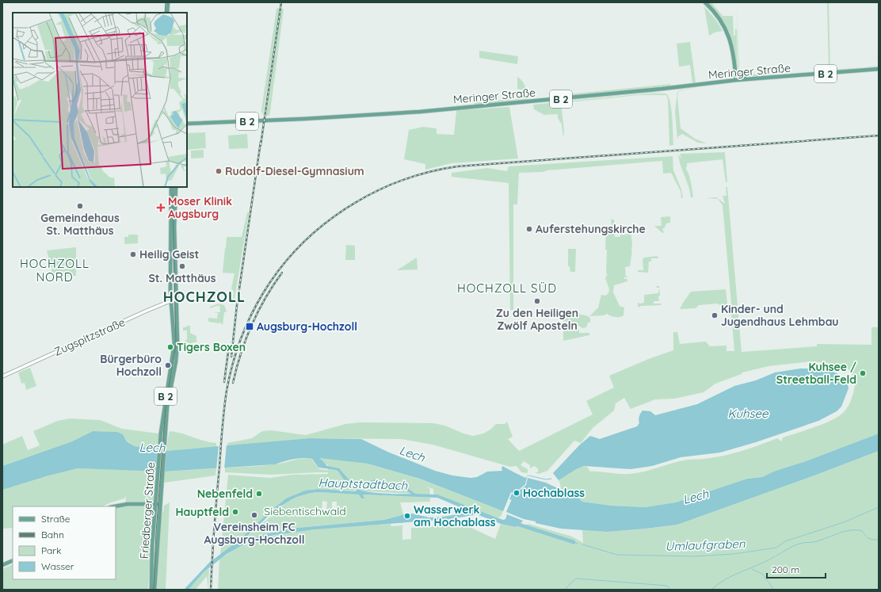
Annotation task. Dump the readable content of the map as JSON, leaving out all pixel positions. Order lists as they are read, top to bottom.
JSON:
{
  "streets": {
    "main road": ["Meringer Straße", "B 2", "Friedberger Straße"],
    "street": ["Zugspitzstraße"]
  },
  "crossings": [
    ["Zugspitzstraße", "Friedberger Straße"]
  ],
  "districts": ["HOCHZOLL NORD", "HOCHZOLL SÜD", "HOCHZOLL"],
  "water": [
    "Kuhsee",
    "Lech",
    "Hauptstadtbach",
    "Umlaufgraben"
  ],
  "parks": ["Siebentischwald"],
  "places": {
    "other": [
      "Rudolf-Diesel-Gymnasium",
      "Gemeindehaus St. Matthäus",
      "Auferstehungskirche",
      "Heilig Geist",
      "St. Matthäus",
      "Zu den Heiligen Zwölf Aposteln",
      "Kinder- und Jugendhaus Lehmbau",
      "Tigers Boxen",
      "Bürgerbüro Hochzoll",
      "Kuhsee / Streetball-Feld",
      "Hochablass",
      "Nebenfeld",
      "Hauptfeld",
      "Vereinsheim FC Augsburg-Hochzoll",
      "Wasserwerk am Hochablass"
    ],
    "health": ["Moser Klinik Augsburg"],
    "transit": ["Augsburg-Hochzoll"]
  },
  "legend": [
    "Straße",
    "Bahn",
    "Park",
    "Wasser"
  ],
  "scale_bar": "200 m"
}
